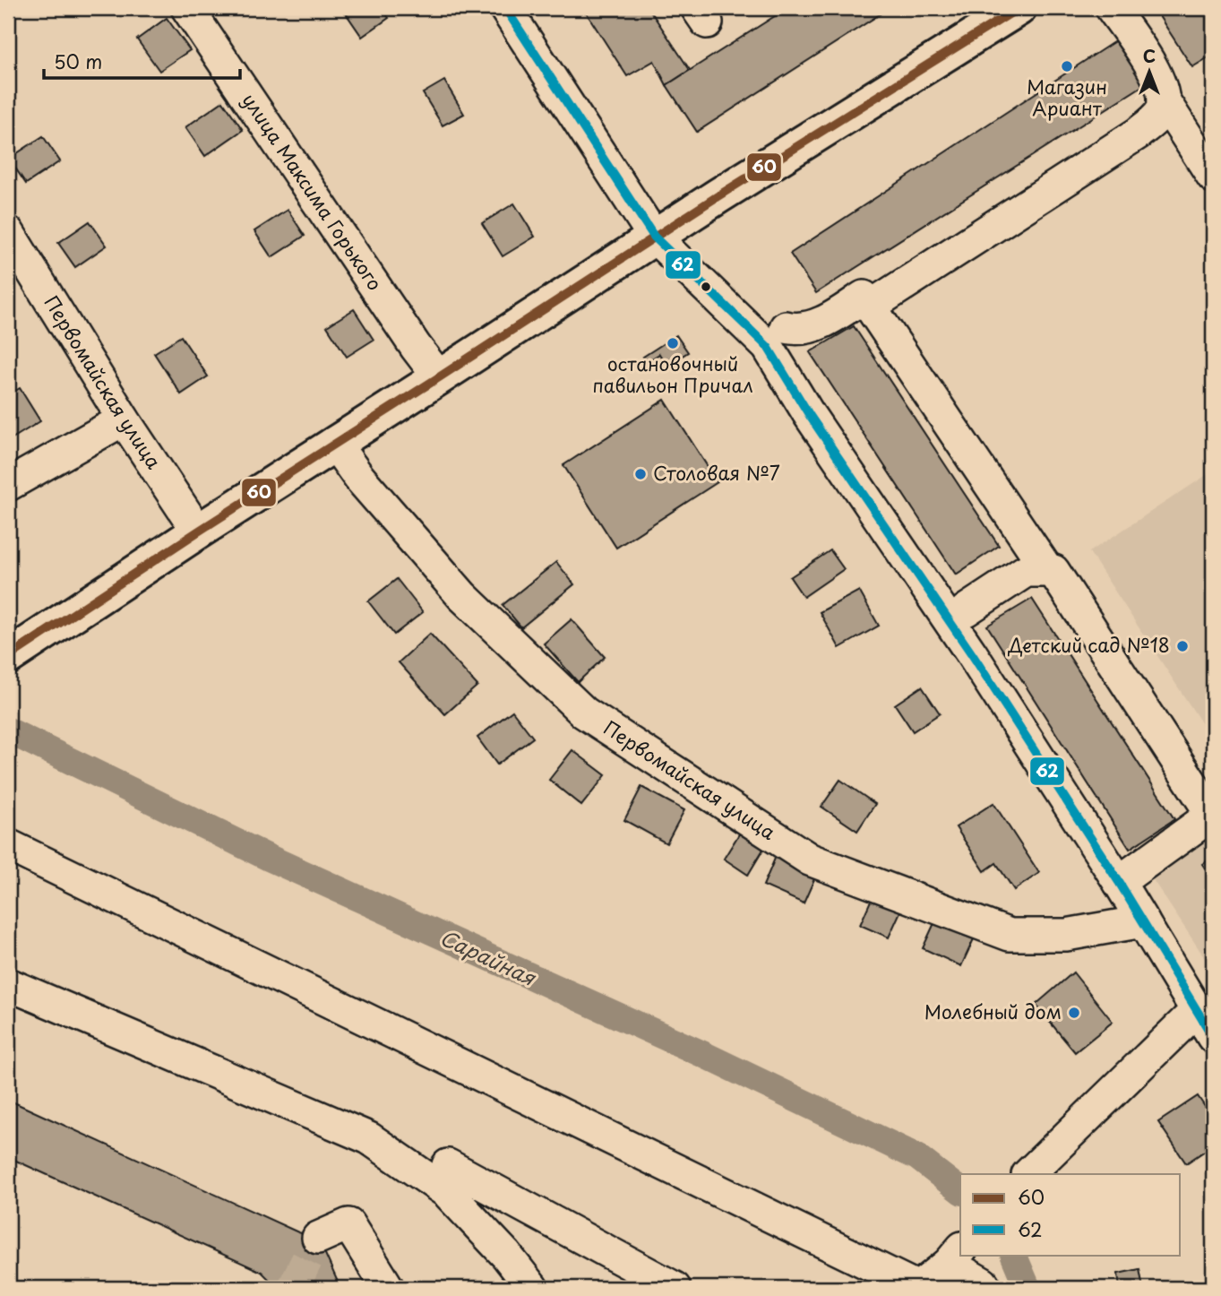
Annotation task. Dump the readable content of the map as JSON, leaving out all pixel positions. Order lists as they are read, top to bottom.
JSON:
{
  "streets": {
    "street": ["улица Максима Горького", "Первомайская улица"]
  },
  "water": ["Сарайная"],
  "places": [
    "Магазин Ариант",
    "остановочный павильон Причал",
    "Столовая №7",
    "Детский сад №18",
    "Молебный дом"
  ],
  "lines": ["transit line 60", "transit line 62"],
  "legend": ["60", "62"],
  "scale_bar": "50 m",
  "north": "top"
}
